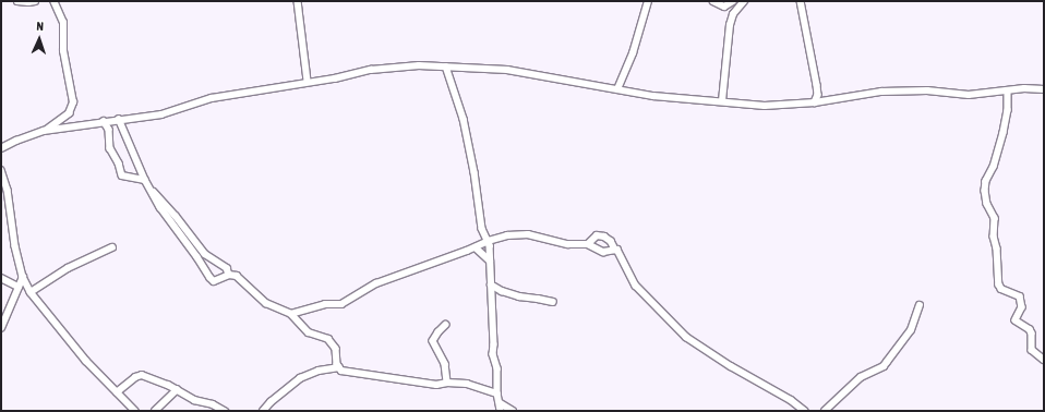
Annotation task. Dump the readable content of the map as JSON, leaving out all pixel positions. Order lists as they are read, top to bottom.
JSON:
{
  "north": "top"
}
